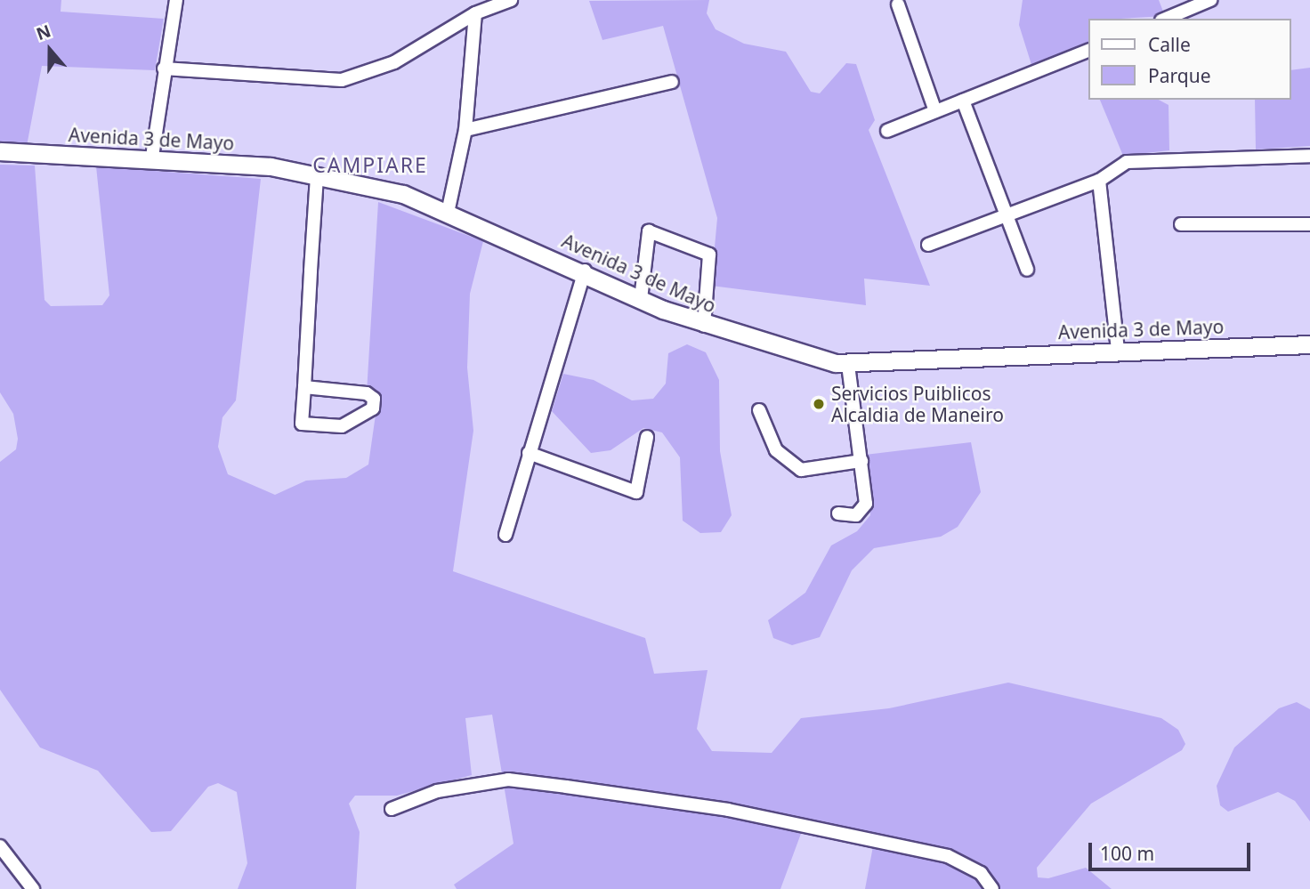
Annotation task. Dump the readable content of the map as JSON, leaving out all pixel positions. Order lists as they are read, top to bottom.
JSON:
{
  "streets": {
    "street": ["Avenida 3 de Mayo"]
  },
  "districts": ["CAMPIARE"],
  "places": ["Servicios Puiblicos Alcaldia de Maneiro"],
  "legend": ["Calle", "Parque"],
  "scale_bar": "100 m",
  "north": "top"
}
